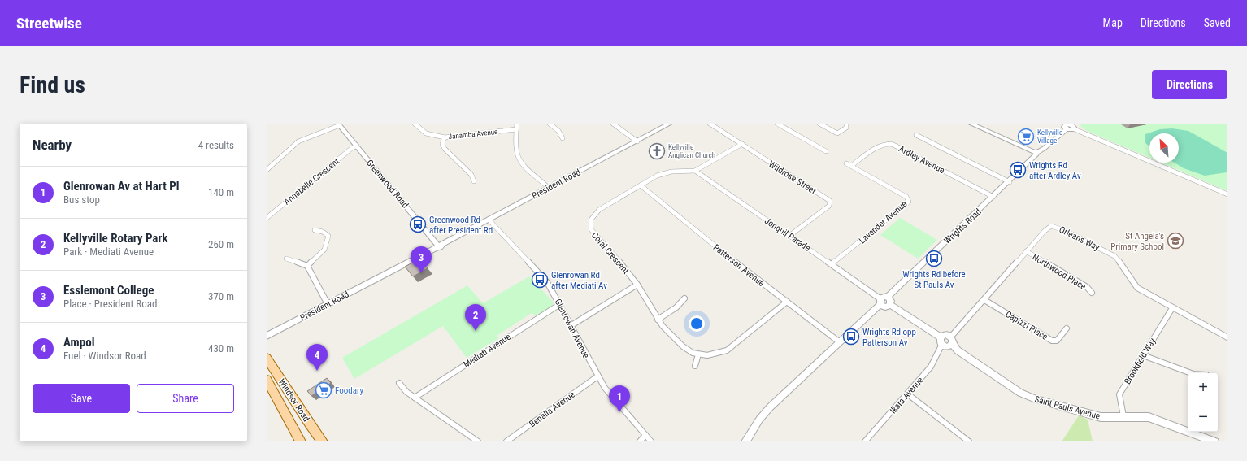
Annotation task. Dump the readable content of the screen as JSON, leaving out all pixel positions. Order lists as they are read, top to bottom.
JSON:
{
  "streets": {
    "main road": ["Windsor Road"],
    "street": [
      "Janamba Avenue",
      "Ardley Avenue",
      "Wildrose Street",
      "Annabelle Crescent",
      "Greenwood Road",
      "President Road",
      "Lavender Avenue",
      "Wrights Road",
      "Jonquil Parade",
      "Orleans Way",
      "Coral Crescent",
      "Patterson Avenue",
      "Northwood Place",
      "Capizzi Place",
      "Glenrowan Avenue",
      "Mediati Avenue",
      "Brookfield Way",
      "Ikara Avenue",
      "Saint Pauls Avenue",
      "Benalla Avenue"
    ]
  },
  "crossings": [
    ["Ardley Avenue", "Lavender Avenue"],
    ["Ardley Avenue", "Wrights Road"],
    ["Wildrose Street", "Jonquil Parade"],
    ["Wildrose Street", "Coral Crescent"],
    ["Annabelle Crescent", "Greenwood Road"],
    ["Greenwood Road", "President Road"],
    ["President Road", "Glenrowan Avenue"],
    ["Lavender Avenue", "Jonquil Parade"],
    ["Wrights Road", "Jonquil Parade"],
    ["Jonquil Parade", "Coral Crescent"],
    ["Orleans Way", "Northwood Place"],
    ["Orleans Way", "Capizzi Place"],
    ["Orleans Way", "Brookfield Way"],
    ["Orleans Way", "Saint Pauls Avenue"],
    ["Coral Crescent", "Patterson Avenue"],
    ["Glenrowan Avenue", "Mediati Avenue"],
    ["Glenrowan Avenue", "Benalla Avenue"],
    ["Brookfield Way", "Saint Pauls Avenue"]
  ],
  "places": {
    "supermarket": ["Kellyville Village", "Foodary"],
    "church": ["Kellyville Anglican Church"],
    "bus stop": [
      "Wrights Rd after Ardley Av",
      "Greenwood Rd after President Rd",
      "Wrights Rd before St Pauls Av",
      "Glenrowan Rd after Mediati Av",
      "Wrights Rd opp Patterson Av"
    ],
    "school or university": ["St Angela's Primary School"]
  },
  "north": "top left",
  "page": {
    "header": "Streetwise",
    "nav": ["Map", "Directions", "Saved"],
    "buttons": [
      "Directions",
      ["Save", "Share"]
    ],
    "title": "Find us",
    "heading": ["Nearby", "4 results"],
    "list": [
      {
        "mark": "1",
        "name": "Glenrowan Av at Hart Pl",
        "note": "Bus stop",
        "value": "140 m"
      },
      {
        "mark": "2",
        "name": "Kellyville Rotary Park",
        "note": "Park · Mediati Avenue",
        "value": "260 m"
      },
      {
        "mark": "3",
        "name": "Esslemont College",
        "note": "Place · President Road",
        "value": "370 m"
      },
      {
        "mark": "4",
        "name": "Ampol",
        "note": "Fuel · Windsor Road",
        "value": "430 m"
      }
    ],
    "pins": [
      "3",
      "2",
      "4",
      "1"
    ],
    "map_buttons": ["+", "−"]
  }
}
